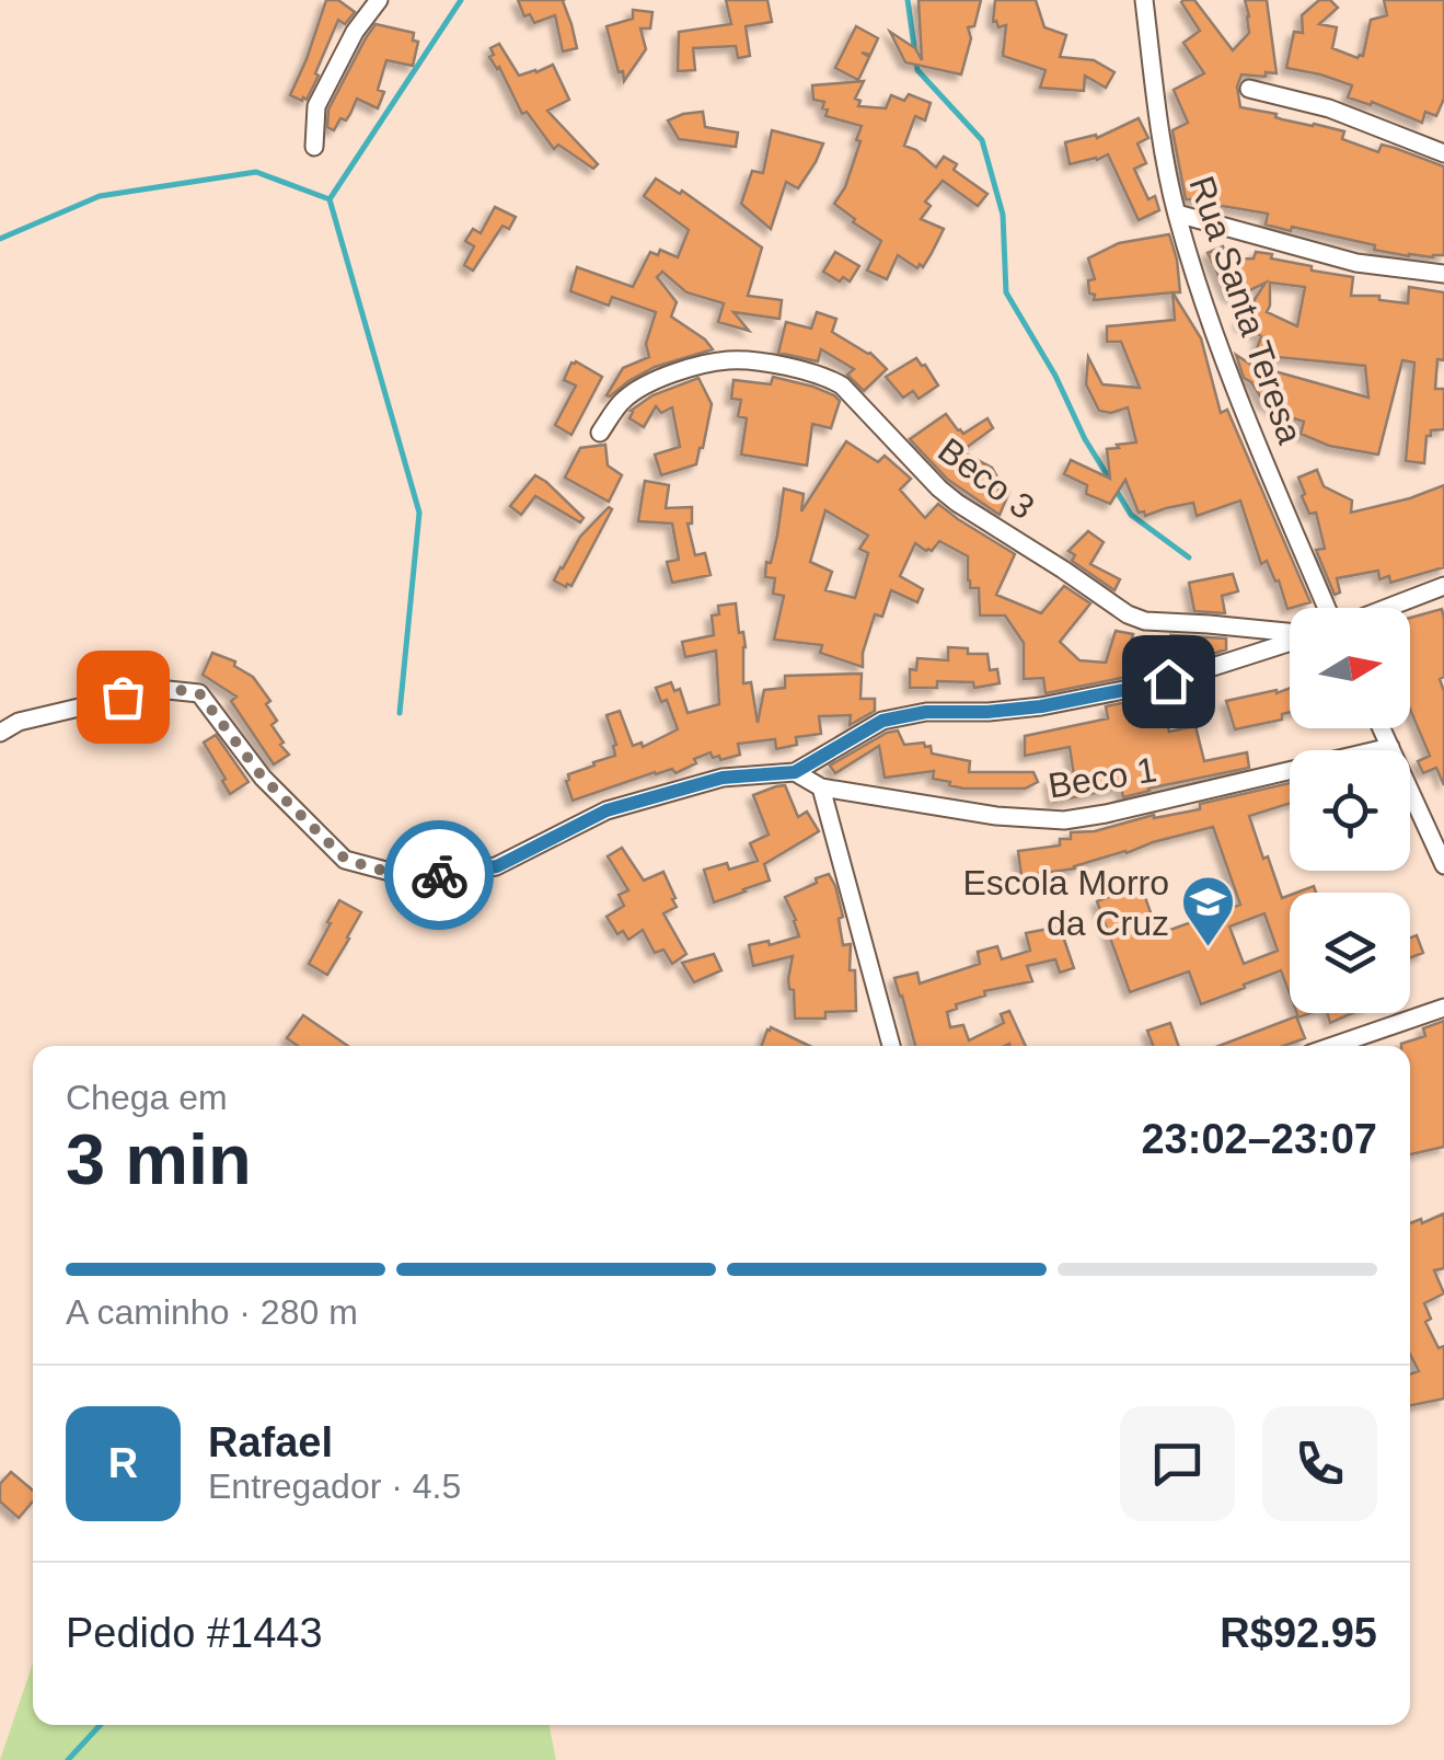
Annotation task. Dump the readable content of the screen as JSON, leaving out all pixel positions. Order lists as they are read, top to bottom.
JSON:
{
  "streets": {
    "street": ["Rua Santa Teresa", "Beco 3", "Beco 1"]
  },
  "places": {
    "school or university": ["Escola Morro da Cruz"]
  },
  "north": "right",
  "page": {
    "heading": ["3 min", "Chega em", "23:02–23:07"],
    "panel": [
      "Rafael",
      "Entregador · 4.5",
      "Pedido #1443",
      "R$92.95"
    ],
    "bar": "A caminho · 280 m",
    "round": "R"
  }
}
